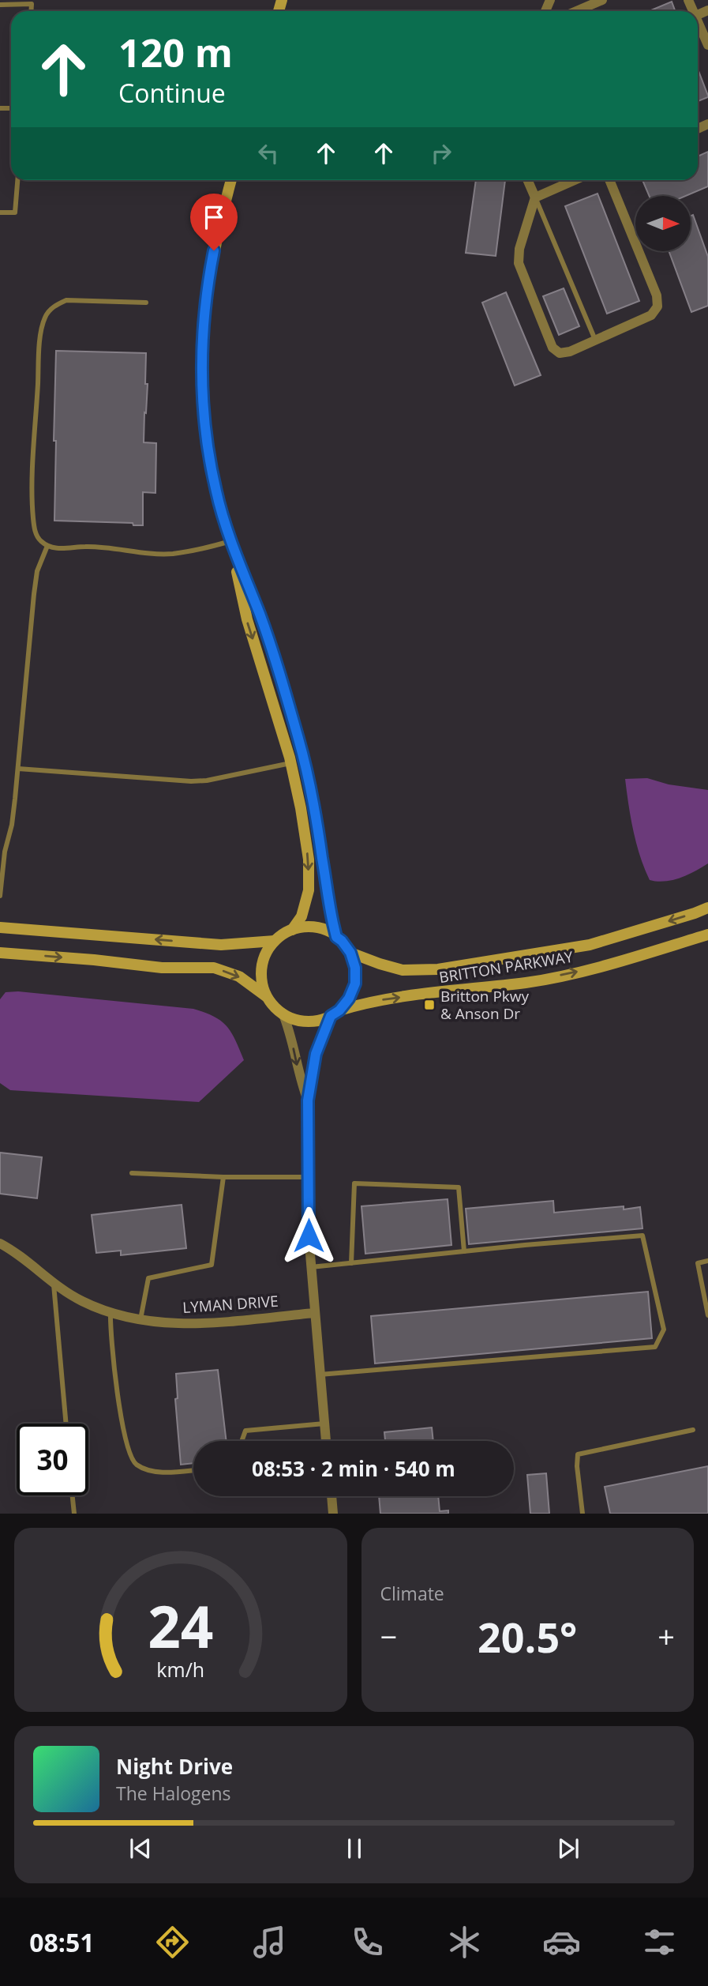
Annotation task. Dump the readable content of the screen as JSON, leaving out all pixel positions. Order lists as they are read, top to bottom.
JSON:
{
  "streets": {
    "main road": ["BRITTON PARKWAY"],
    "street": ["LYMAN DRIVE"]
  },
  "places": {
    "transit": ["Britton Pkwy & Anson Dr"]
  },
  "north": "right",
  "page": {
    "turn": ["120 m", "Continue"],
    "limit": "30",
    "trip": "08:53 · 2 min · 540 m",
    "tile": "Climate",
    "heat": ["−", "20.5°", "+"],
    "song": ["Night Drive", "The Halogens"],
    "tabs": "08:51",
    "gauge": ["24", "km/h"]
  }
}
